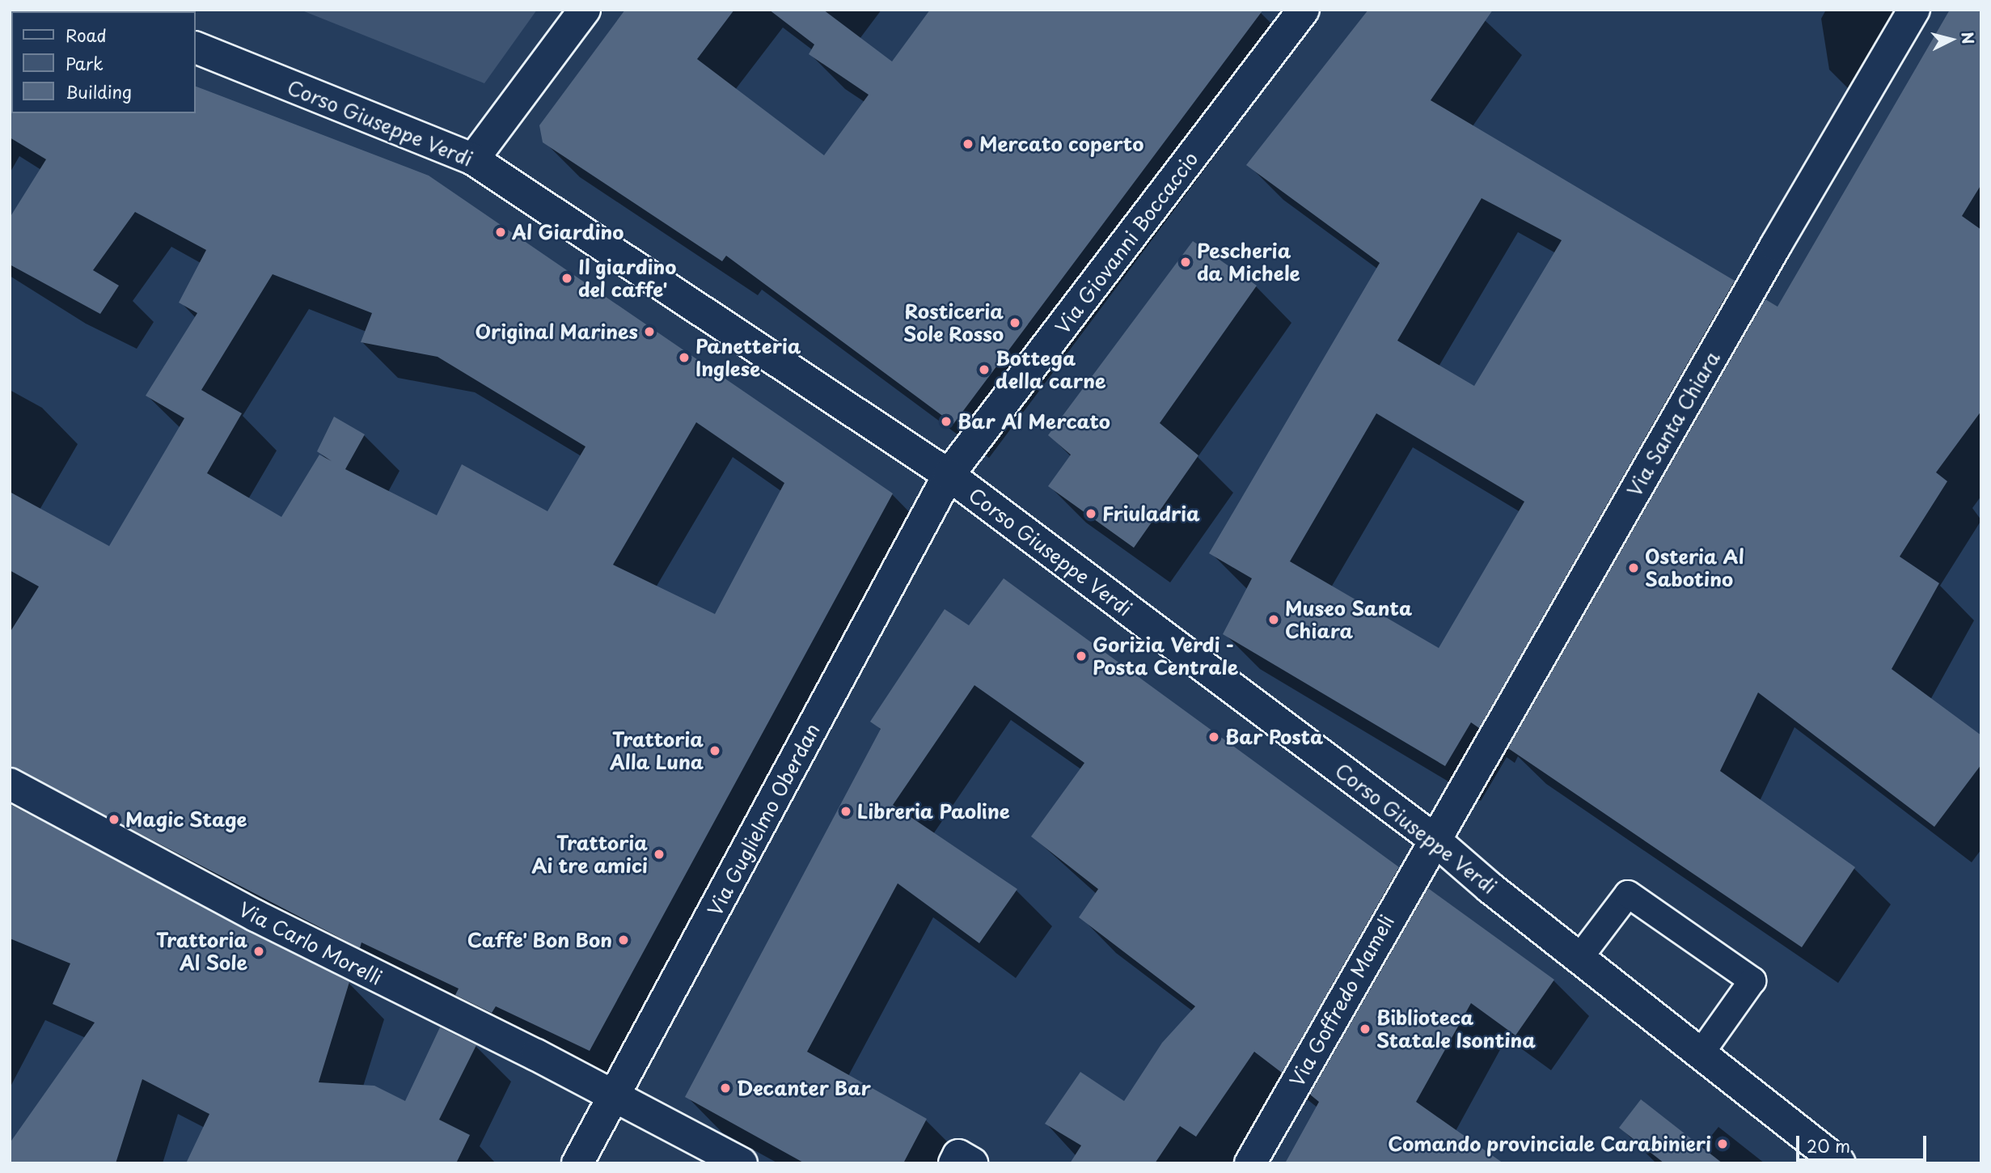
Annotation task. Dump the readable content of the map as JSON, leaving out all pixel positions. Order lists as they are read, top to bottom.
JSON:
{
  "streets": {
    "street": [
      "Corso Giuseppe Verdi",
      "Via Giovanni Boccaccio",
      "Via Santa Chiara",
      "Via Guglielmo Oberdan",
      "Via Carlo Morelli",
      "Via Goffredo Mameli"
    ]
  },
  "crossings": [
    ["Corso Giuseppe Verdi", "Via Giovanni Boccaccio"],
    ["Corso Giuseppe Verdi", "Via Santa Chiara"],
    ["Corso Giuseppe Verdi", "Via Guglielmo Oberdan"],
    ["Corso Giuseppe Verdi", "Via Goffredo Mameli"],
    ["Via Giovanni Boccaccio", "Via Guglielmo Oberdan"],
    ["Via Santa Chiara", "Via Goffredo Mameli"],
    ["Via Guglielmo Oberdan", "Via Carlo Morelli"]
  ],
  "places": [
    "Mercato coperto",
    "Al Giardino",
    "Pescheria da Michele",
    "Il giardino del caffe'",
    "Rosticeria Sole Rosso",
    "Original Marines",
    "Panetteria Inglese",
    "Bottega della carne",
    "Bar Al Mercato",
    "Friuladria",
    "Osteria Al Sabotino",
    "Museo Santa Chiara",
    "Gorizia Verdi - Posta Centrale",
    "Bar Posta",
    "Trattoria Alla Luna",
    "Libreria Paoline",
    "Magic Stage",
    "Trattoria Ai tre amici",
    "Caffe' Bon Bon",
    "Trattoria Al Sole",
    "Biblioteca Statale Isontina",
    "Decanter Bar",
    "Comando provinciale Carabinieri"
  ],
  "legend": ["Road", "Park", "Building"],
  "scale_bar": "20 m",
  "north": "right"
}
